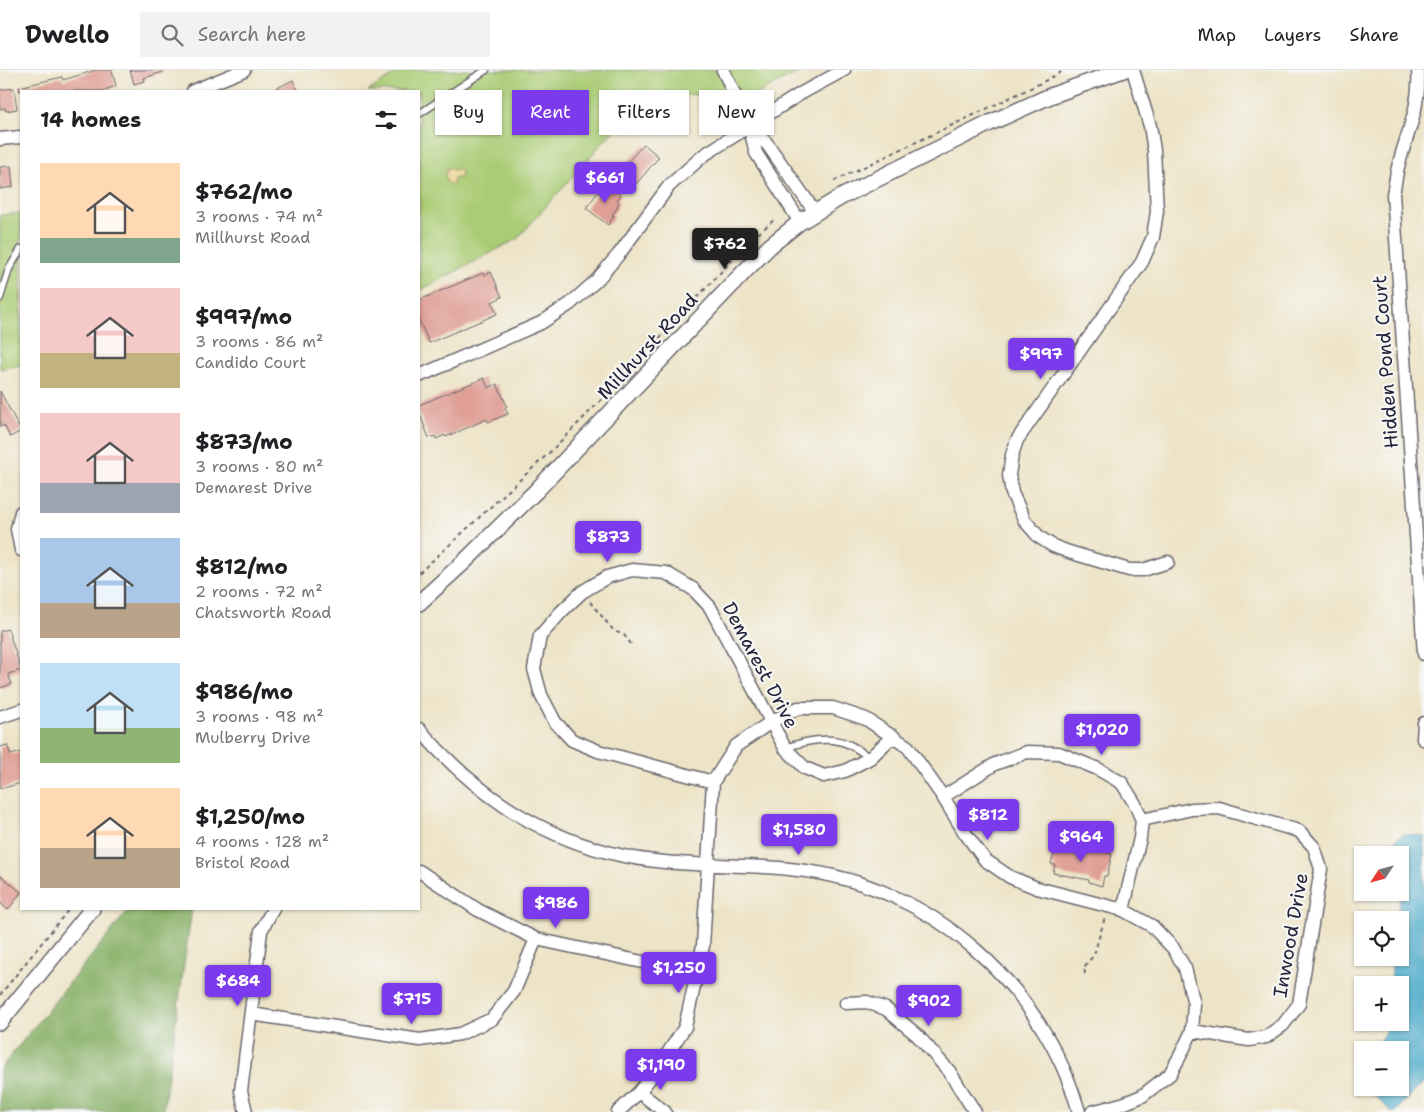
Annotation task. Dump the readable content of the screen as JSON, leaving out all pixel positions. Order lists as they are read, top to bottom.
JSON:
{
  "streets": {
    "street": [
      "Millhurst Road",
      "Hidden Pond Court",
      "Demarest Drive",
      "Inwood Drive"
    ]
  },
  "north": "bottom left",
  "page": {
    "header": "Dwello",
    "search": "Search here",
    "nav": ["Map", "Layers", "Share"],
    "chip": [
      "Buy",
      "Rent",
      "Filters",
      "New"
    ],
    "heading": "14 homes",
    "list": [
      {
        "name": "$762/mo",
        "note": "3 rooms · 74 m² · Millhurst Road"
      },
      {
        "name": "$997/mo",
        "note": "3 rooms · 86 m² · Candido Court"
      },
      {
        "name": "$873/mo",
        "note": "3 rooms · 80 m² · Demarest Drive"
      },
      {
        "name": "$812/mo",
        "note": "2 rooms · 72 m² · Chatsworth Road"
      },
      {
        "name": "$986/mo",
        "note": "3 rooms · 98 m² · Mulberry Drive"
      },
      {
        "name": "$1,250/mo",
        "note": "4 rooms · 128 m² · Bristol Road"
      }
    ],
    "price": [
      "$661",
      "$762",
      "$997",
      "$873",
      "$1,020",
      "$812",
      "$1,580",
      "$964",
      "$986",
      "$1,250",
      "$684",
      "$715",
      "$902",
      "$1,190"
    ],
    "map_buttons": ["+", "−"]
  }
}
